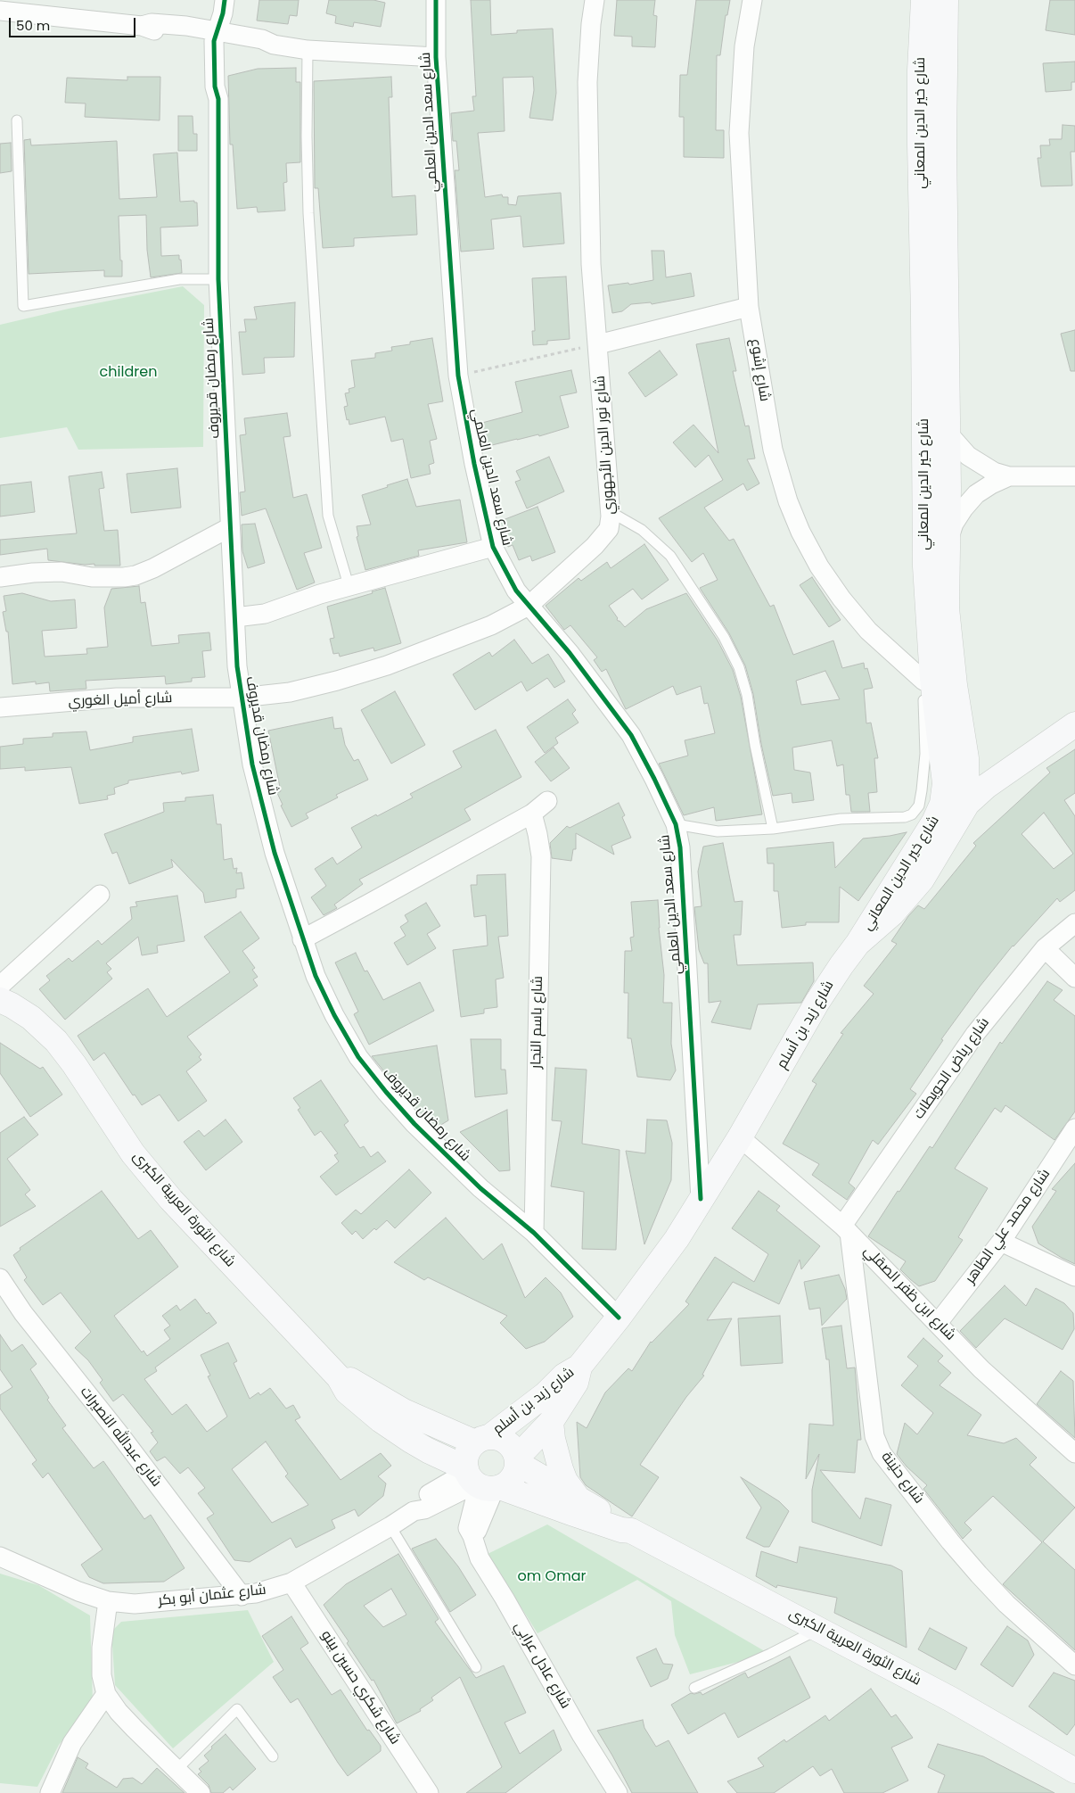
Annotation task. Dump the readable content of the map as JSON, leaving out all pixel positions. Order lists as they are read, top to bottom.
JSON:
{
  "streets": {
    "street": [
      "شارع سعد الدين العلمي",
      "شارع خير الدين المعاني",
      "شارع إشوع",
      "شارع رمضان قديروف",
      "شارع نور الدين الأجهوري",
      "شارع أميل الغوري",
      "شارع باسم النجار",
      "شارع زيد بن أسلم",
      "شارع رياض الحويطات",
      "شارع الثورة العربية الكبرى",
      "شارع محمد علي الطاهر",
      "شارع ابن ظفر الصقلي",
      "شارع عبدالله النصيرات",
      "شارع حنينة",
      "شارع عثمان أبو بكر",
      "شارع عادل عرابي",
      "شارع شكري حسين بينو"
    ]
  },
  "crossings": [
    ["شارع سعد الدين العلمي", "شارع نور الدين الأجهوري"],
    ["شارع سعد الدين العلمي", "شارع زيد بن أسلم"],
    ["شارع خير الدين المعاني", "شارع إشوع"],
    ["شارع خير الدين المعاني", "شارع زيد بن أسلم"],
    ["شارع رمضان قديروف", "شارع نور الدين الأجهوري"],
    ["شارع رمضان قديروف", "شارع أميل الغوري"],
    ["شارع رمضان قديروف", "شارع باسم النجار"],
    ["شارع رمضان قديروف", "شارع زيد بن أسلم"],
    ["شارع نور الدين الأجهوري", "شارع أميل الغوري"],
    ["شارع زيد بن أسلم", "شارع الثورة العربية الكبرى"],
    ["شارع زيد بن أسلم", "شارع ابن ظفر الصقلي"],
    ["شارع زيد بن أسلم", "شارع عثمان أبو بكر"],
    ["شارع زيد بن أسلم", "شارع عادل عرابي"],
    ["شارع رياض الحويطات", "شارع ابن ظفر الصقلي"],
    ["شارع رياض الحويطات", "شارع حنينة"],
    ["شارع الثورة العربية الكبرى", "شارع عثمان أبو بكر"],
    ["شارع الثورة العربية الكبرى", "شارع عادل عرابي"],
    ["شارع محمد علي الطاهر", "شارع ابن ظفر الصقلي"],
    ["شارع ابن ظفر الصقلي", "شارع حنينة"],
    ["شارع عبدالله النصيرات", "شارع عثمان أبو بكر"],
    ["شارع عثمان أبو بكر", "شارع عادل عرابي"],
    ["شارع عثمان أبو بكر", "شارع شكري حسين بينو"]
  ],
  "parks": ["children", "om Omar"],
  "scale_bar": "50 m"
}
